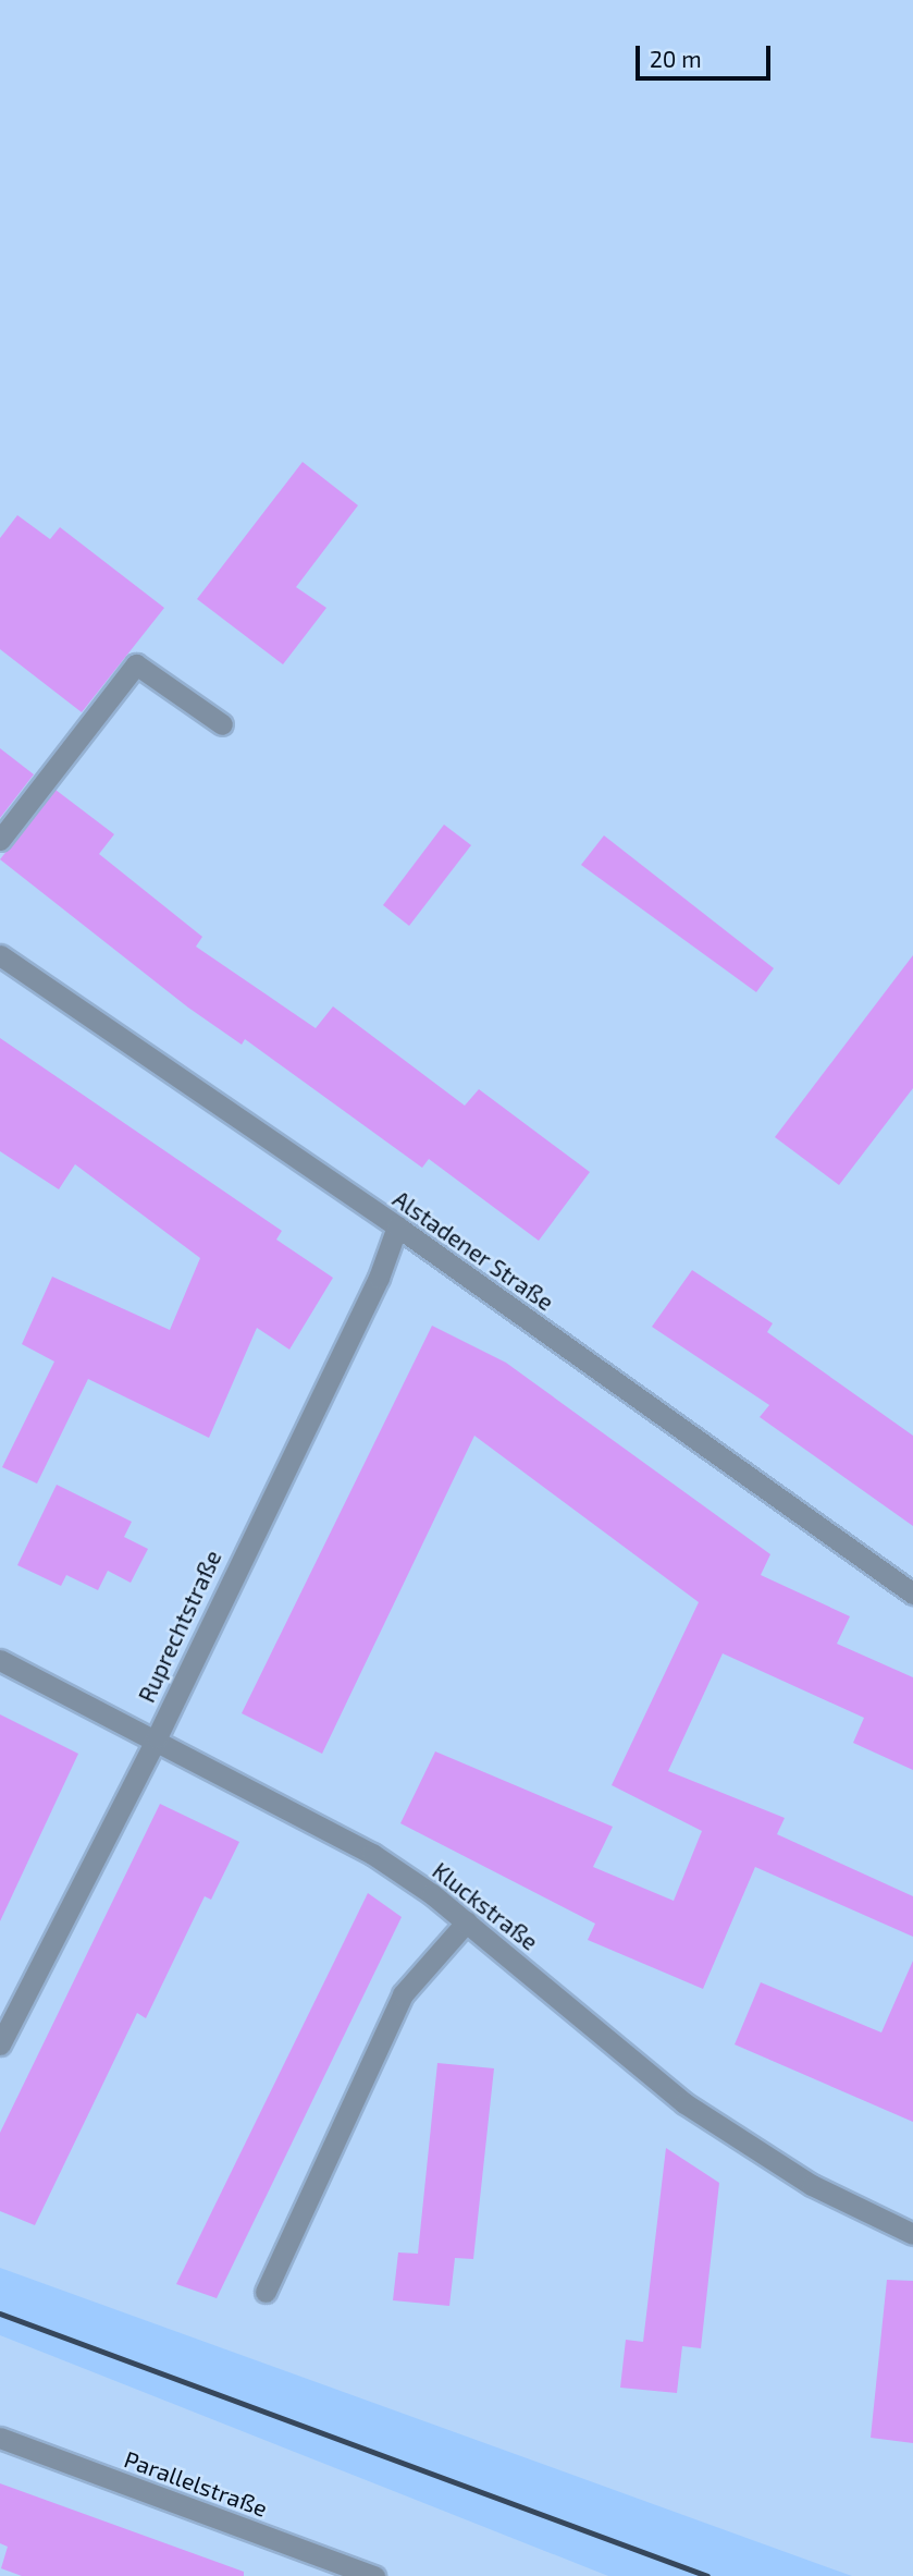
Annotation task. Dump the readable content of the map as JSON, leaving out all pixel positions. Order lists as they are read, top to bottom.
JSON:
{
  "streets": {
    "street": [
      "Alstadener Straße",
      "Ruprechtstraße",
      "Kluckstraße",
      "Parallelstraße"
    ]
  },
  "crossings": [
    ["Alstadener Straße", "Ruprechtstraße"],
    ["Ruprechtstraße", "Kluckstraße"]
  ],
  "scale_bar": "20 m"
}
